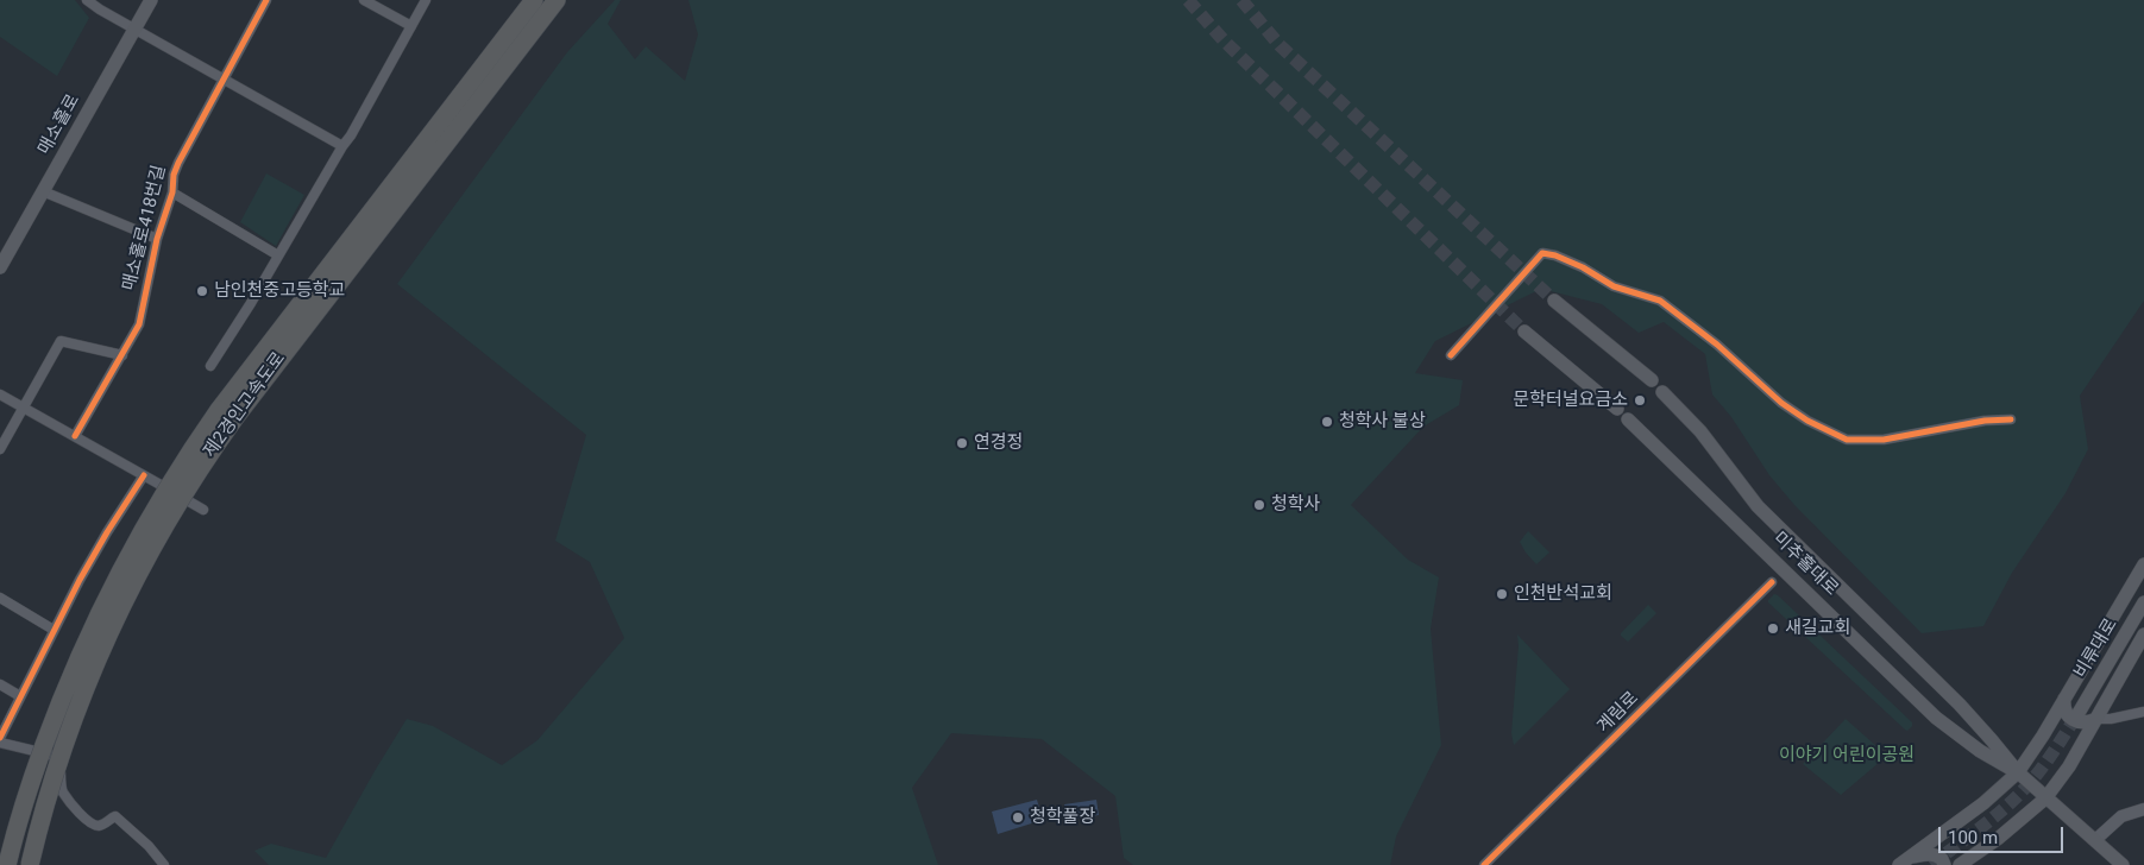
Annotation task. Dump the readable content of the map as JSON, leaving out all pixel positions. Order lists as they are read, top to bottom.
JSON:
{
  "streets": {
    "highway": ["제2경인고속도로"],
    "main road": ["매소홀로", "미추홀대로", "비류대로"],
    "street": ["매소홀로418번길", "계림로"]
  },
  "parks": ["이야기 어린이공원"],
  "places": [
    "남인천중고등학교",
    "문학터널요금소",
    "청학사 불상",
    "연경정",
    "청학사",
    "인천반석교회",
    "새길교회",
    "청학풀장"
  ],
  "scale_bar": "100 m"
}
